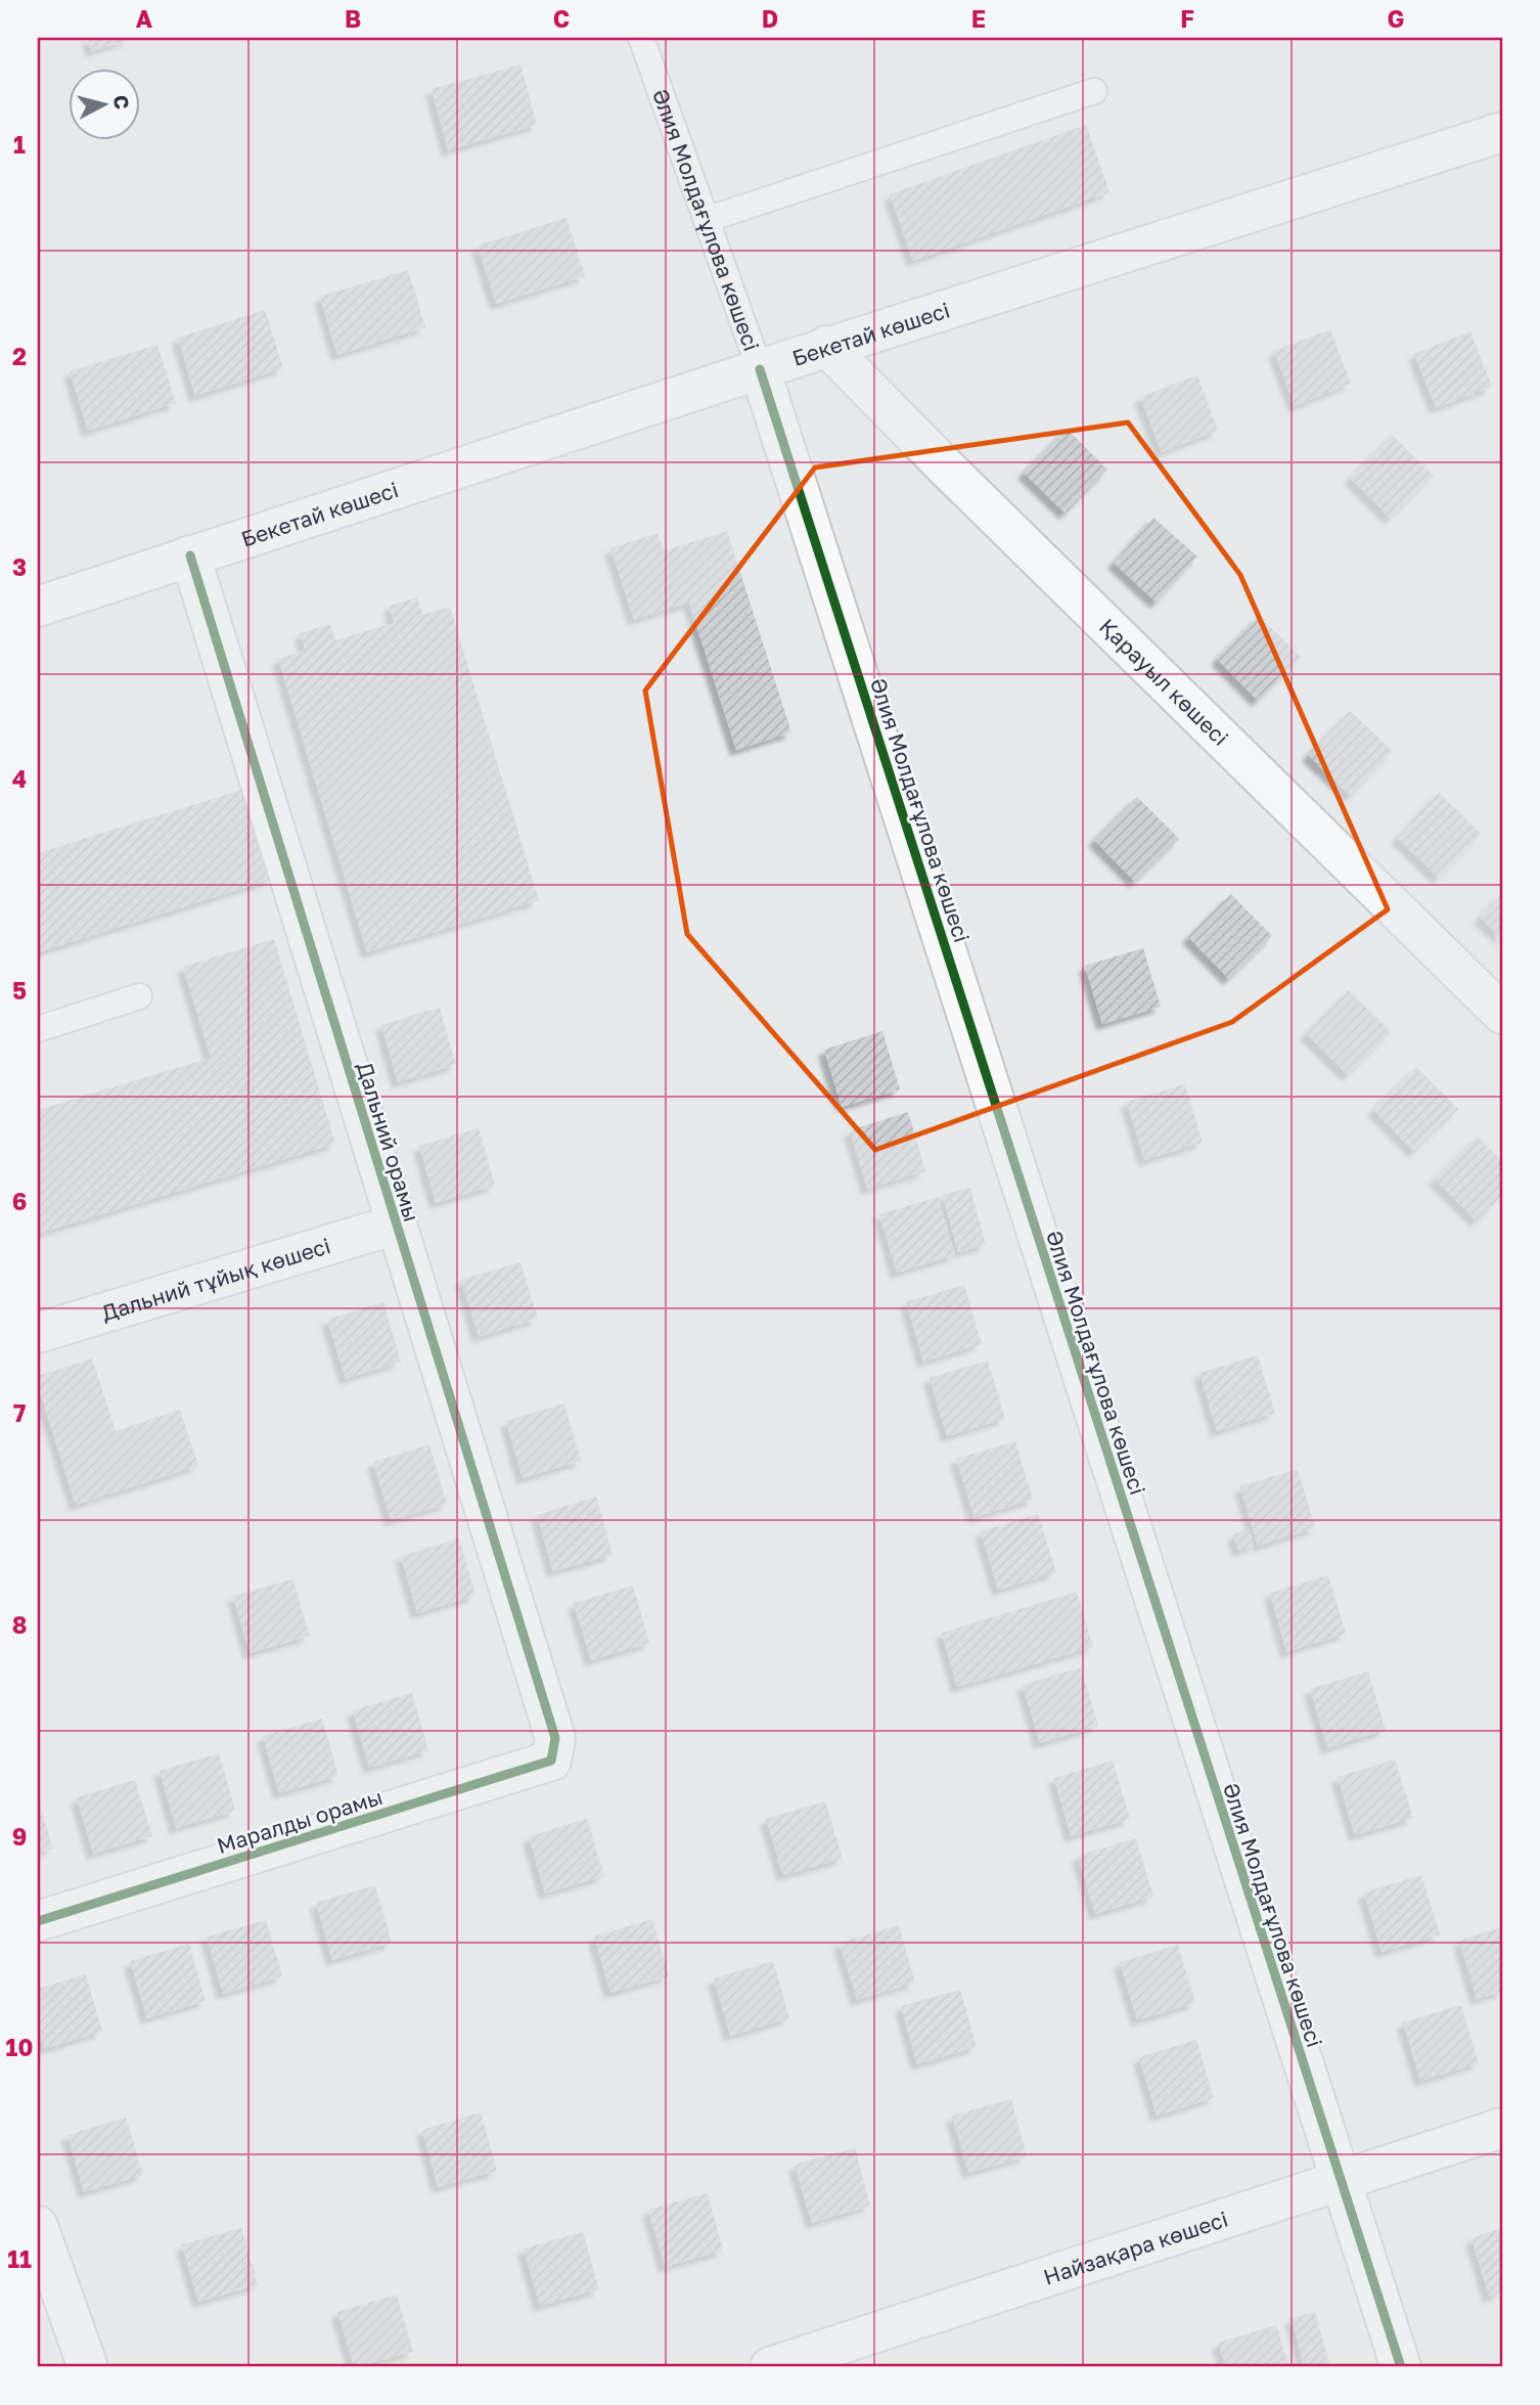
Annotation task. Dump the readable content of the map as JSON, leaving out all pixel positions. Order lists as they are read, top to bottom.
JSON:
{
  "streets": {
    "street": [
      "Әлия Молдағұлова көшесі",
      "Бекетай көшесі",
      "Қарауыл көшесі",
      "Дальний орамы",
      "Дальний тұйық көшесі",
      "Маралды орамы",
      "Найзақара көшесі"
    ]
  },
  "crossings": [
    ["Әлия Молдағұлова көшесі", "Бекетай көшесі"],
    ["Әлия Молдағұлова көшесі", "Найзақара көшесі"],
    ["Бекетай көшесі", "Қарауыл көшесі"],
    ["Бекетай көшесі", "Дальний орамы"],
    ["Дальний орамы", "Дальний тұйық көшесі"],
    ["Дальний орамы", "Маралды орамы"]
  ],
  "north": "right",
  "grid": {
    "columns": [
      "A",
      "B",
      "C",
      "D",
      "E",
      "F",
      "G"
    ],
    "rows": [
      "1",
      "2",
      "3",
      "4",
      "5",
      "6",
      "7",
      "8",
      "9",
      "10",
      "11"
    ]
  }
}
